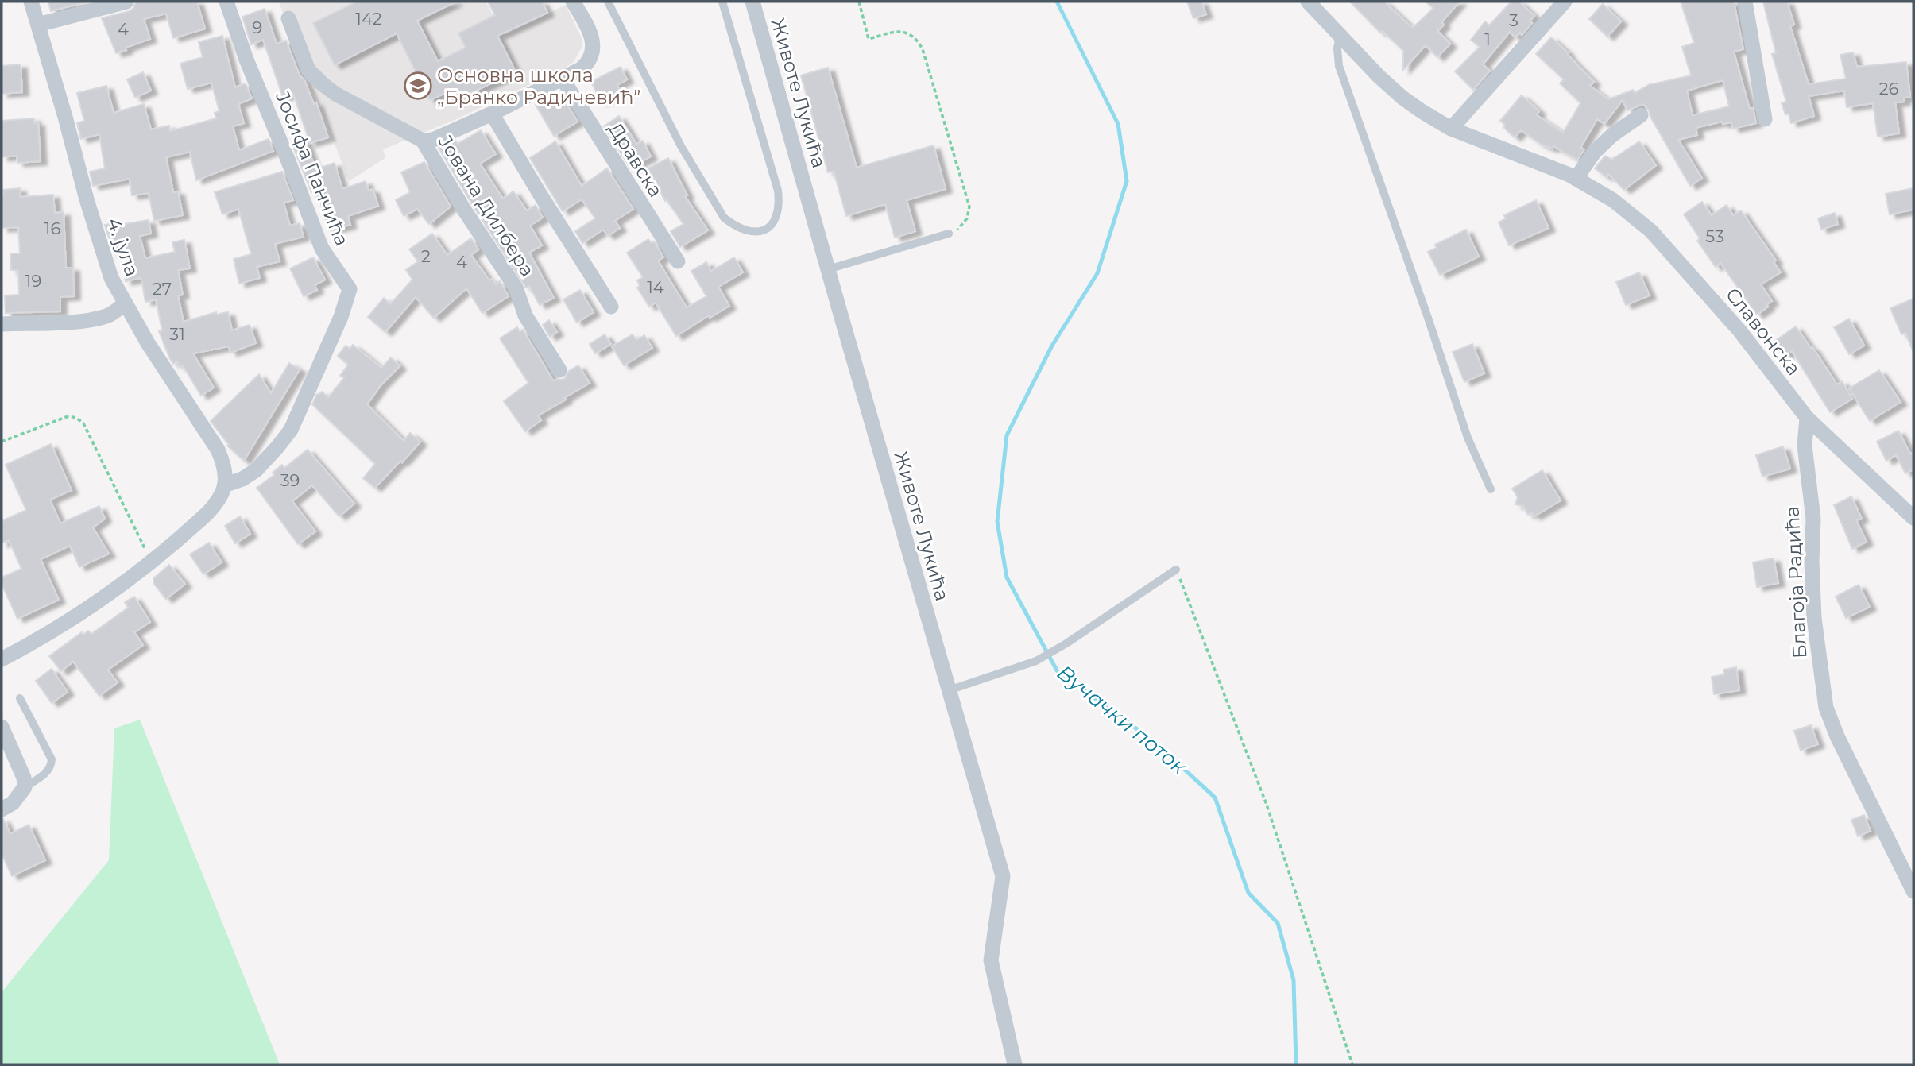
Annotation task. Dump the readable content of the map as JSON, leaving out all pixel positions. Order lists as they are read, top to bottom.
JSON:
{
  "streets": {
    "street": [
      "Животе Лукића",
      "Дравска",
      "Јосифа Панчића",
      "Јована Дилбера",
      "4. јула",
      "Славонска",
      "Благоја Радића"
    ]
  },
  "crossings": [
    ["Јосифа Панчића", "4. јула"],
    ["Славонска", "Благоја Радића"]
  ],
  "water": ["Вучачки поток"],
  "places": {
    "school or university": ["Основна школа „Бранко Радичевић”"]
  },
  "house_numbers": [
    "142",
    "3",
    "9",
    "4",
    "1",
    "26",
    "16",
    "53",
    "2",
    "4",
    "19",
    "14",
    "27",
    "31",
    "39"
  ]
}
